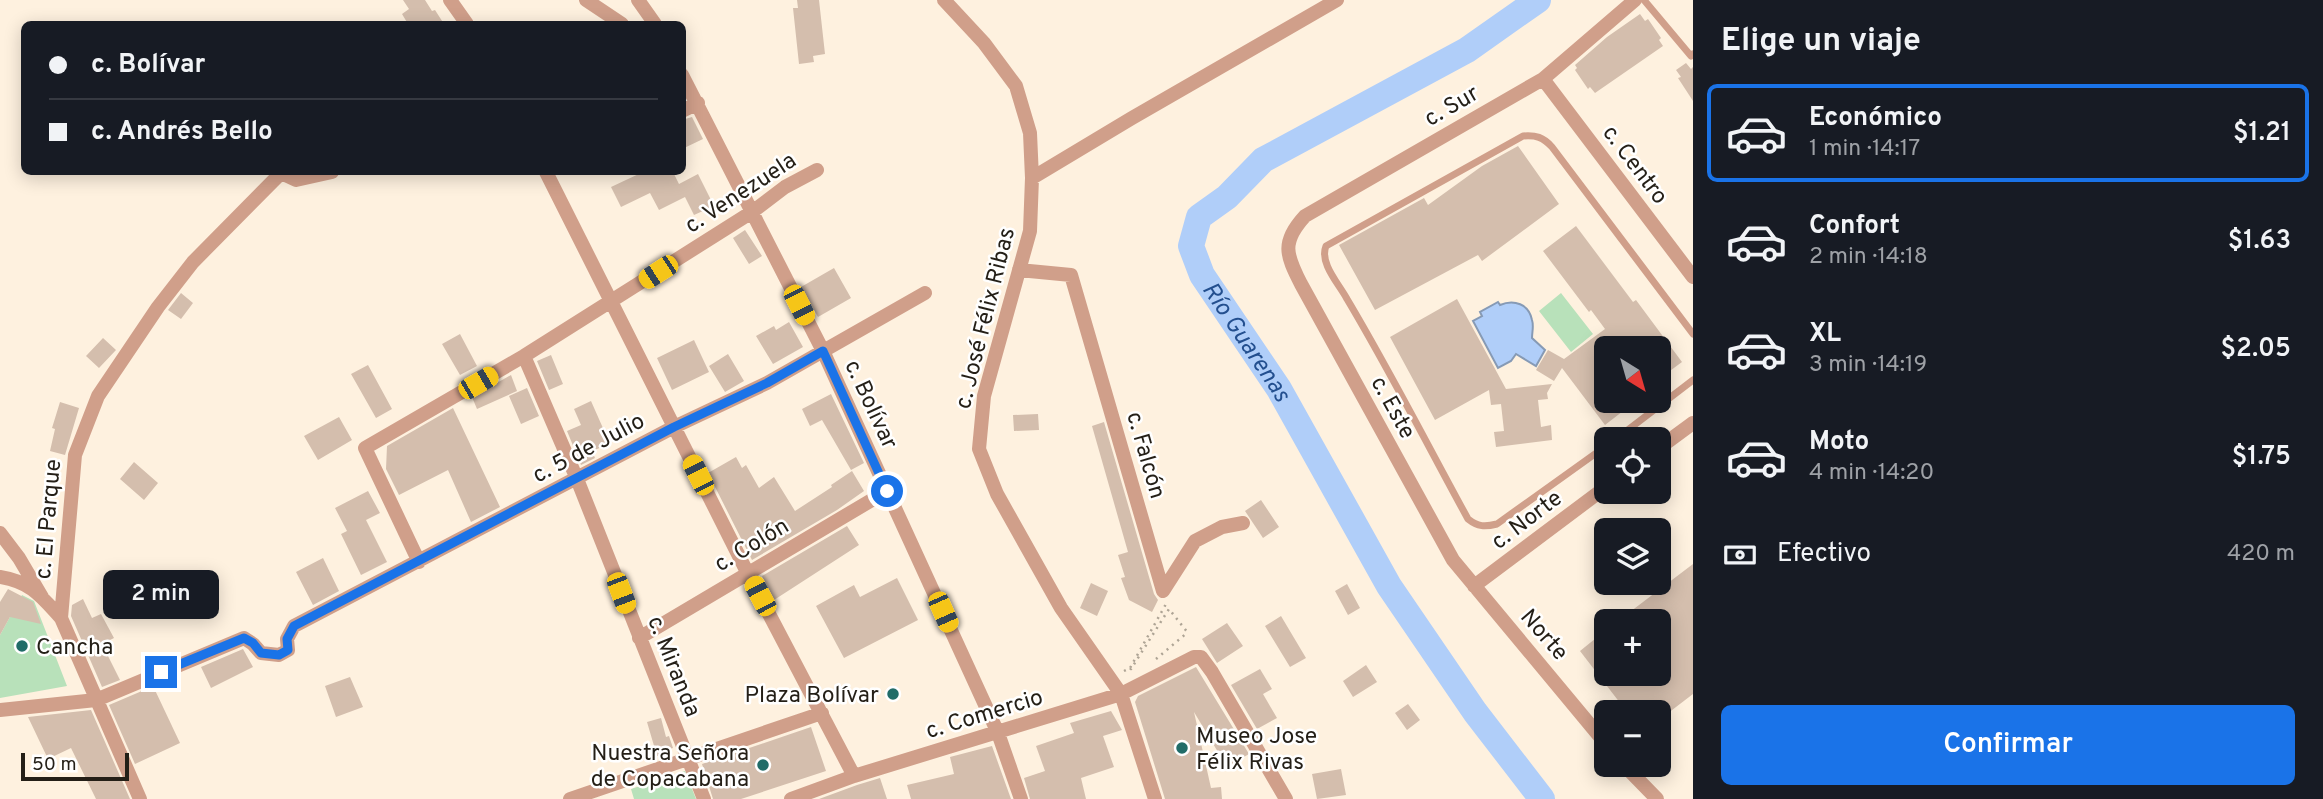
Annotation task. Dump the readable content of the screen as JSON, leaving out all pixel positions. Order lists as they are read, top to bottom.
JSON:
{
  "streets": {
    "street": [
      "c. Sur",
      "c. Centro",
      "c. Venezuela",
      "c. José Félix Ribas",
      "c. Bolívar",
      "c. Este",
      "c. 5 de Julio",
      "c. Falcón",
      "c. El Parque",
      "c. Norte",
      "c. Colón",
      "Norte",
      "c. Miranda",
      "c. Comercio"
    ]
  },
  "crossings": [
    ["c. Sur", "c. Centro"],
    ["c. Sur", "c. Este"],
    ["c. Venezuela", "c. Bolívar"],
    ["c. Venezuela", "c. 5 de Julio"],
    ["c. Venezuela", "c. Miranda"],
    ["c. José Félix Ribas", "c. Falcón"],
    ["c. José Félix Ribas", "c. Comercio"],
    ["c. Bolívar", "c. 5 de Julio"],
    ["c. Bolívar", "c. Colón"],
    ["c. Bolívar", "c. Comercio"],
    ["c. Este", "c. Norte"],
    ["c. Este", "Norte"],
    ["c. 5 de Julio", "c. El Parque"],
    ["c. 5 de Julio", "c. Miranda"],
    ["c. Norte", "Norte"],
    ["c. Colón", "c. Miranda"]
  ],
  "water": ["Río Guarenas"],
  "places": [
    "Cancha",
    "Plaza Bolívar",
    "Museo Jose Félix Rivas",
    "Nuestra Señora de Copacabana"
  ],
  "scale_bar": "50 m",
  "north": "bottom right",
  "page": {
    "heading": "Elige un viaje",
    "banner": ["c. Bolívar", "c. Andrés Bello"],
    "list": [
      {
        "name": "Económico",
        "note": "1 min · 14:17",
        "value": "$1.21"
      },
      {
        "name": "Confort",
        "note": "2 min · 14:18",
        "value": "$1.63"
      },
      {
        "name": "XL",
        "note": "3 min · 14:19",
        "value": "$2.05"
      },
      {
        "name": "Moto",
        "note": "4 min · 14:20",
        "value": "$1.75"
      }
    ],
    "map_buttons": ["+", "−"],
    "pay": ["Efectivo", "420 m"],
    "bubble": "2 min",
    "buttons": "Confirmar",
    "scale": "50 m"
  }
}
